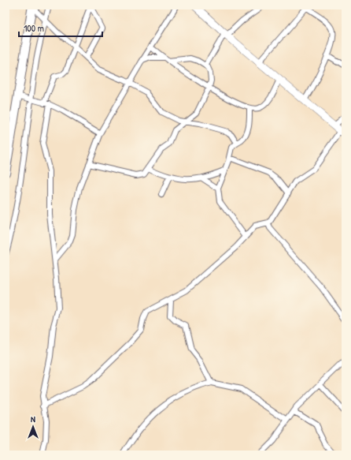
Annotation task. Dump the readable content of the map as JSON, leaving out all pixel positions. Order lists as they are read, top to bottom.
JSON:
{
  "scale_bar": "100 m",
  "north": "top"
}
